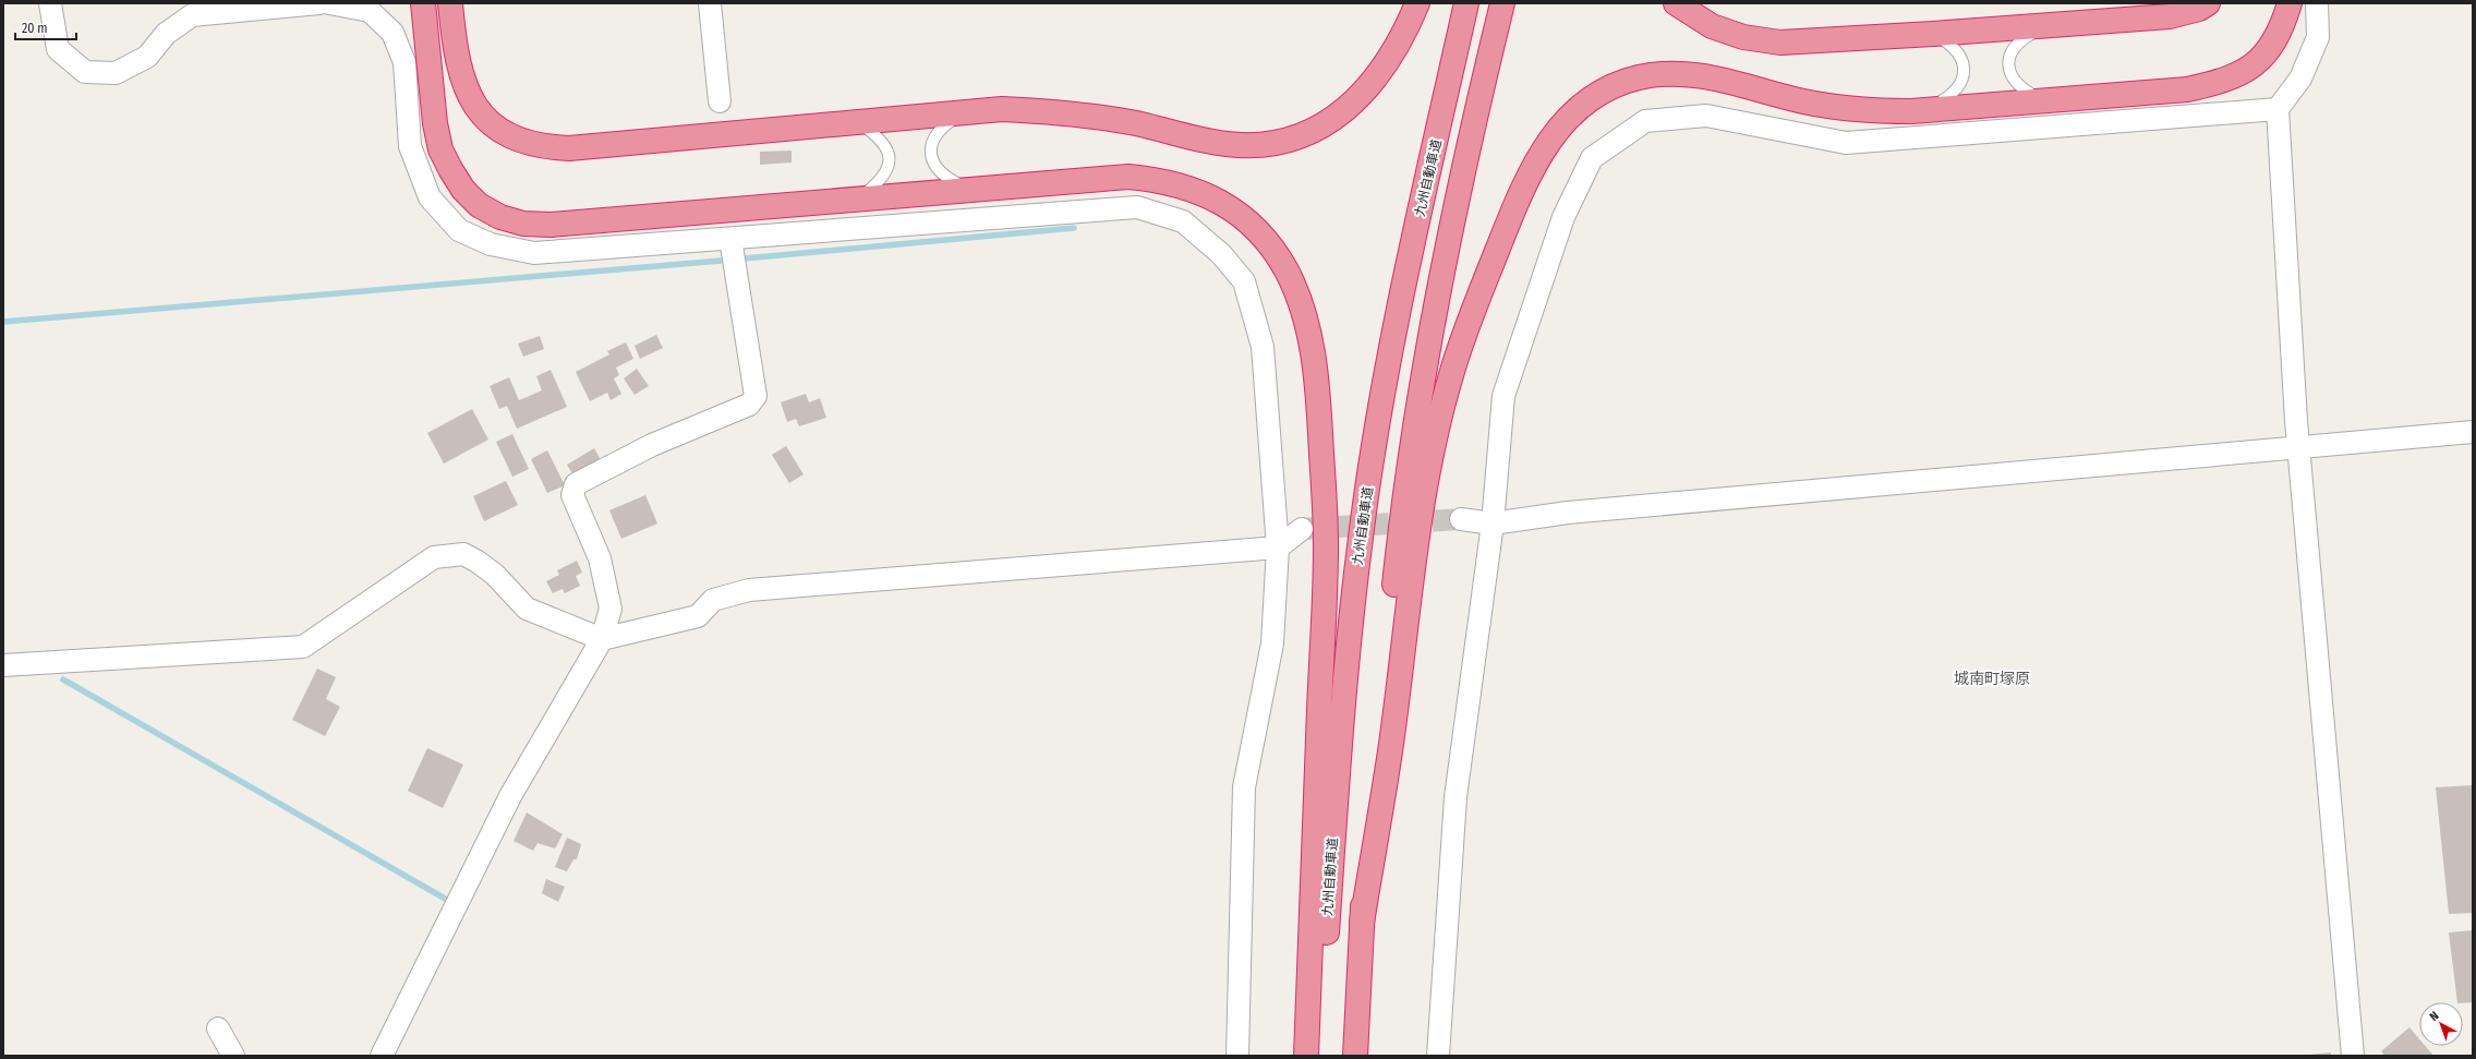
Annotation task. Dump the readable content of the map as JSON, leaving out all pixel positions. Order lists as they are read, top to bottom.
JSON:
{
  "streets": {
    "highway": ["九州自動車道"]
  },
  "districts": ["城南町塚原"],
  "scale_bar": "20 m",
  "north": "top left"
}
